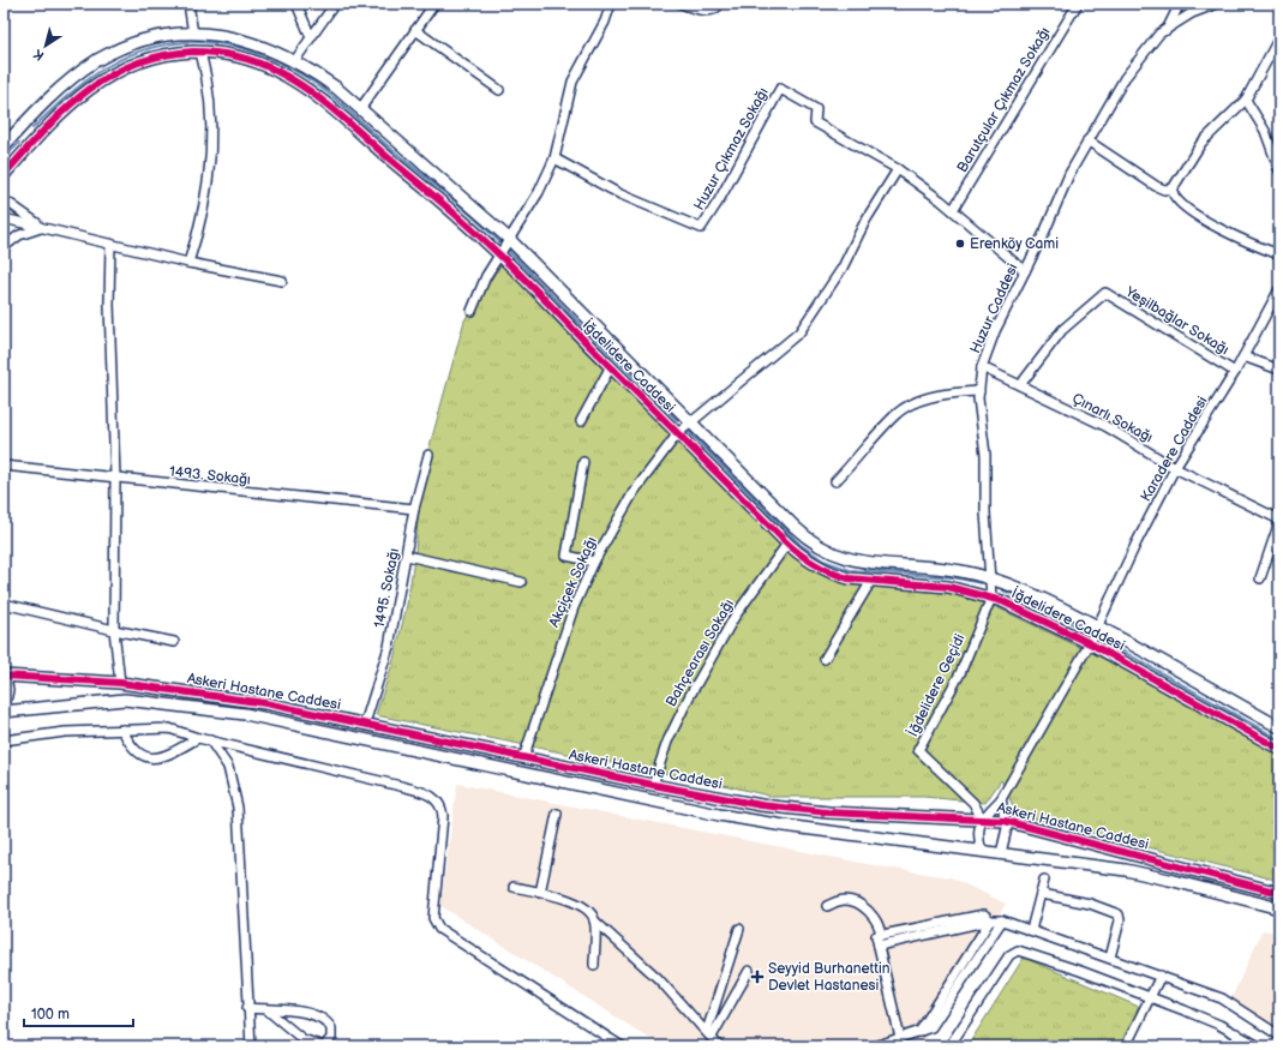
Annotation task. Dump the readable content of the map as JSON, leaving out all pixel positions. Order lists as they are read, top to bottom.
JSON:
{
  "streets": {
    "street": [
      "Barutçular Çıkmaz Sokağı",
      "Huzur Çıkmaz Sokağı",
      "Huzur Caddesi",
      "Yeşilbağlar Sokağı",
      "İğdelidere Caddesi",
      "Çınarlı Sokağı",
      "Karadere Caddesi",
      "1493. Sokağı",
      "Akçiçek Sokağı",
      "1495. Sokağı",
      "Bahçearası Sokağı",
      "İğdelidere Geçidi",
      "Askeri Hastane Caddesi"
    ]
  },
  "crossings": [
    ["Barutçular Çıkmaz Sokağı", "Huzur Çıkmaz Sokağı"],
    ["Huzur Çıkmaz Sokağı", "Huzur Caddesi"],
    ["Huzur Çıkmaz Sokağı", "Akçiçek Sokağı"],
    ["Huzur Caddesi", "İğdelidere Caddesi"],
    ["Huzur Caddesi", "Çınarlı Sokağı"],
    ["Huzur Caddesi", "İğdelidere Geçidi"],
    ["Yeşilbağlar Sokağı", "Çınarlı Sokağı"],
    ["Yeşilbağlar Sokağı", "Karadere Caddesi"],
    ["İğdelidere Caddesi", "Karadere Caddesi"],
    ["İğdelidere Caddesi", "Akçiçek Sokağı"],
    ["İğdelidere Caddesi", "Bahçearası Sokağı"],
    ["İğdelidere Caddesi", "İğdelidere Geçidi"],
    ["Çınarlı Sokağı", "Karadere Caddesi"],
    ["1493. Sokağı", "1495. Sokağı"],
    ["Akçiçek Sokağı", "Askeri Hastane Caddesi"],
    ["1495. Sokağı", "Askeri Hastane Caddesi"],
    ["Bahçearası Sokağı", "Askeri Hastane Caddesi"],
    ["İğdelidere Geçidi", "Askeri Hastane Caddesi"]
  ],
  "places": {
    "other": ["Erenköy Cami"],
    "health": ["Seyyid Burhanettin Devlet Hastanesi"]
  },
  "scale_bar": "100 m",
  "north": "bottom left"
}
